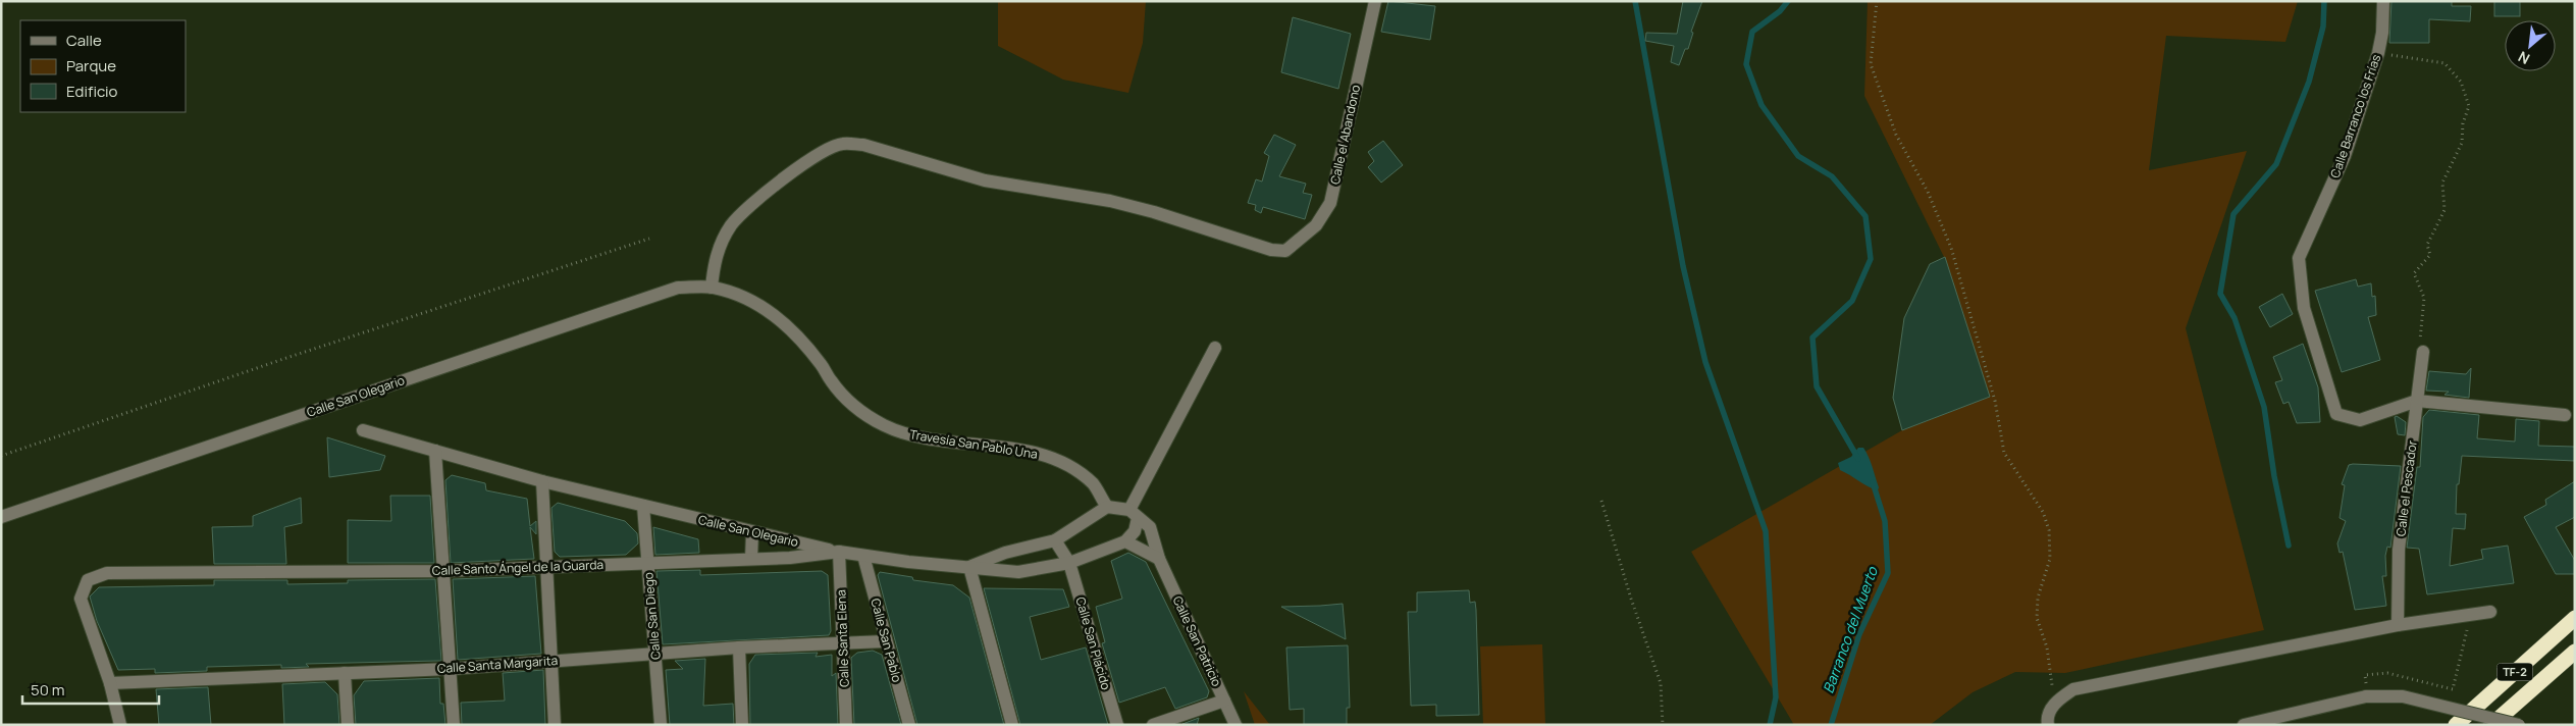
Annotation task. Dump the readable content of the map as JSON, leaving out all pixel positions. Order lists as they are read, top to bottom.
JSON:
{
  "streets": {
    "highway": ["TF-2"],
    "street": [
      "Calle Barranco los Frías",
      "Calle el Abandono",
      "Calle San Olegario",
      "Travesía San Pablo Una",
      "Calle el Pescador",
      "Calle Santo Ángel de la Guarda",
      "Calle San Diego",
      "Calle Santa Elena",
      "Calle San Pablo",
      "Calle San Patricio",
      "Calle San Plácido",
      "Calle Santa Margarita"
    ]
  },
  "crossings": [
    ["Calle Barranco los Frías", "Calle el Pescador"],
    ["Calle el Abandono", "Calle San Olegario"],
    ["Calle San Olegario", "Travesía San Pablo Una"],
    ["Calle San Olegario", "Calle Santo Ángel de la Guarda"],
    ["Calle San Olegario", "Calle San Diego"],
    ["Calle San Olegario", "Calle Santa Elena"],
    ["Travesía San Pablo Una", "Calle Santo Ángel de la Guarda"],
    ["Calle Santo Ángel de la Guarda", "Calle San Diego"],
    ["Calle Santo Ángel de la Guarda", "Calle Santa Elena"],
    ["Calle Santo Ángel de la Guarda", "Calle San Pablo"],
    ["Calle Santo Ángel de la Guarda", "Calle San Plácido"],
    ["Calle Santo Ángel de la Guarda", "Calle Santa Margarita"],
    ["Calle San Diego", "Calle Santa Margarita"],
    ["Calle Santa Elena", "Calle Santa Margarita"],
    ["Calle San Pablo", "Calle Santa Margarita"]
  ],
  "water": ["Barranco del Muerto"],
  "legend": ["Calle", "Parque", "Edificio"],
  "scale_bar": "50 m",
  "north": "bottom left"
}
